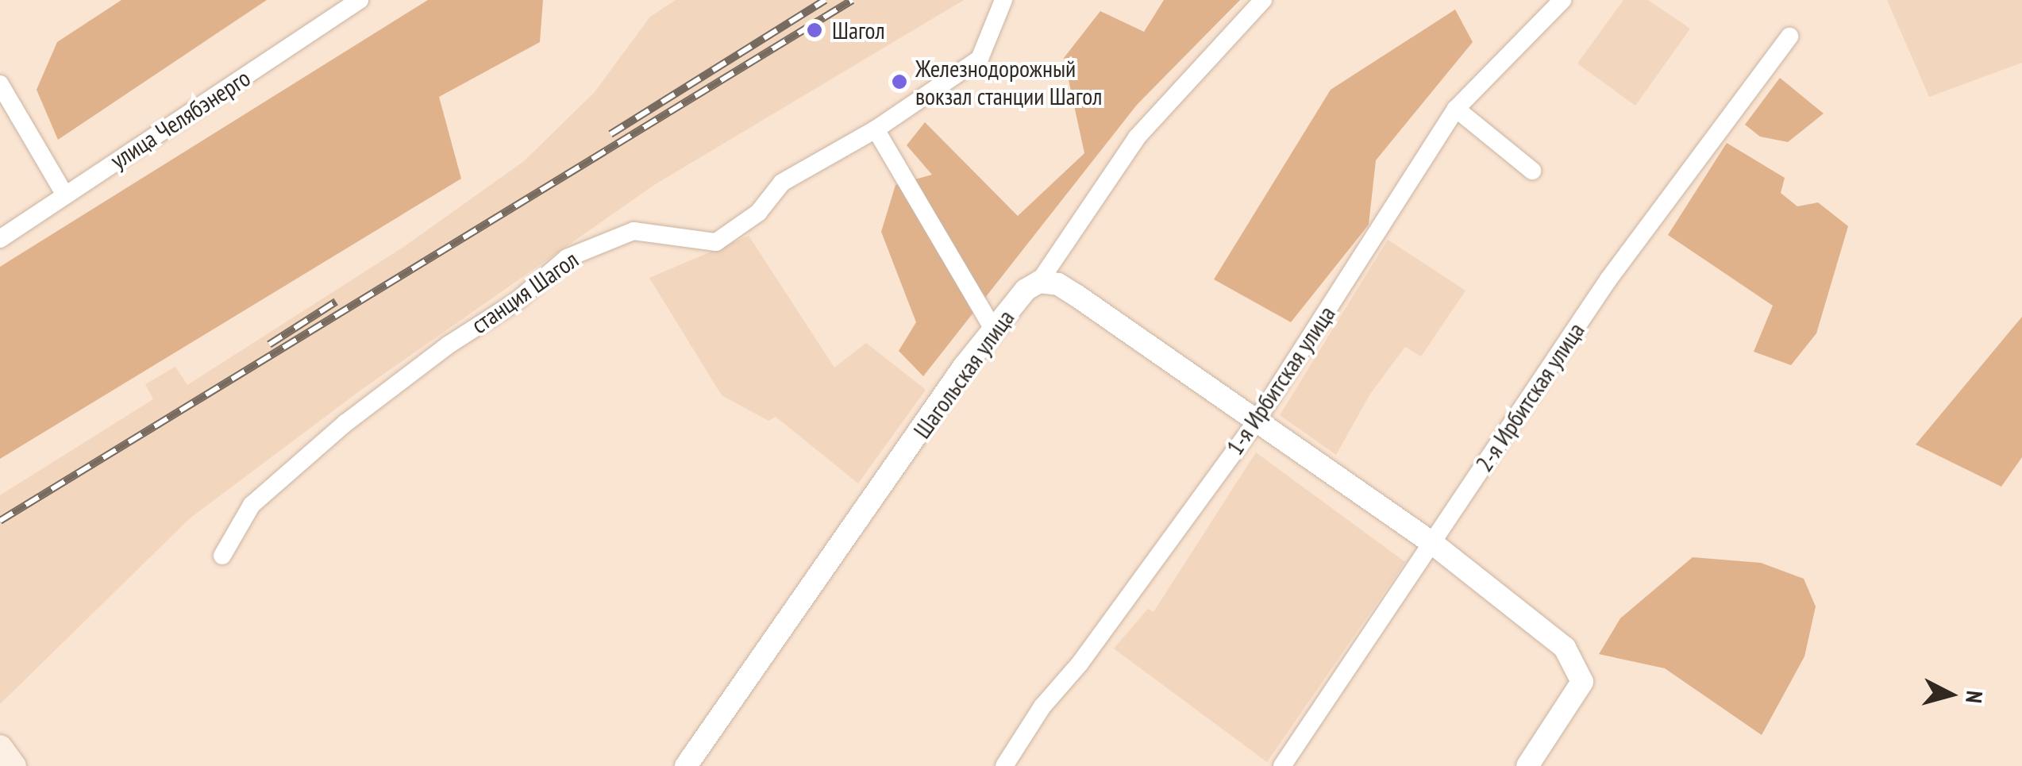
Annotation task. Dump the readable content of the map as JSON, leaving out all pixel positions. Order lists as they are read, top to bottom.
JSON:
{
  "streets": {
    "street": [
      "улица Челябэнерго",
      "станция Шагол",
      "Шагольская улица",
      "1-я Ирбитская улица",
      "2-я Ирбитская улица"
    ]
  },
  "places": ["Шагол", "Железнодорожный вокзал станции Шагол"],
  "north": "right"
}
